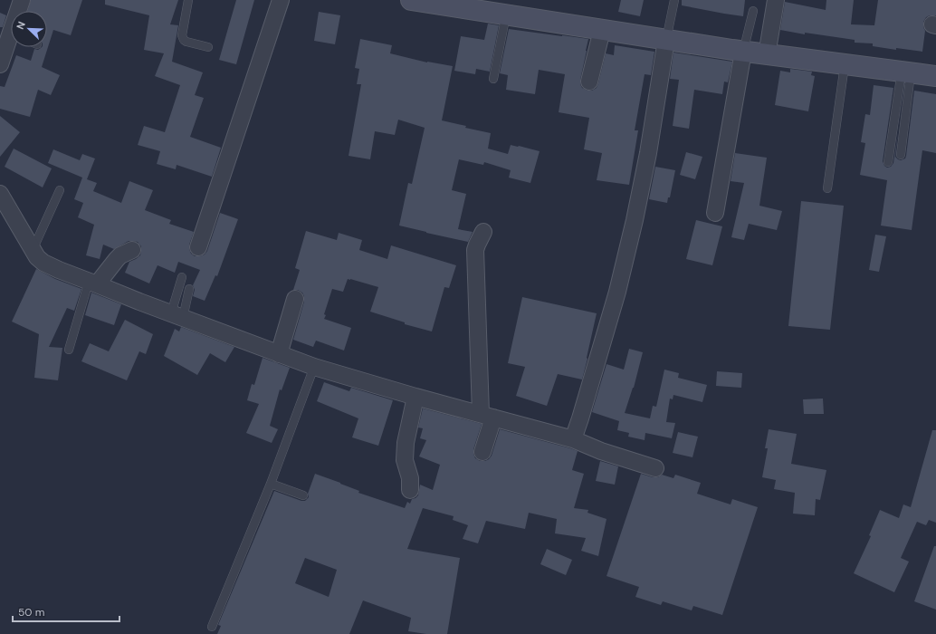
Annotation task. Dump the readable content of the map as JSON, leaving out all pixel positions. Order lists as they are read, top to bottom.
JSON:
{
  "scale_bar": "50 m",
  "north": "top left"
}
